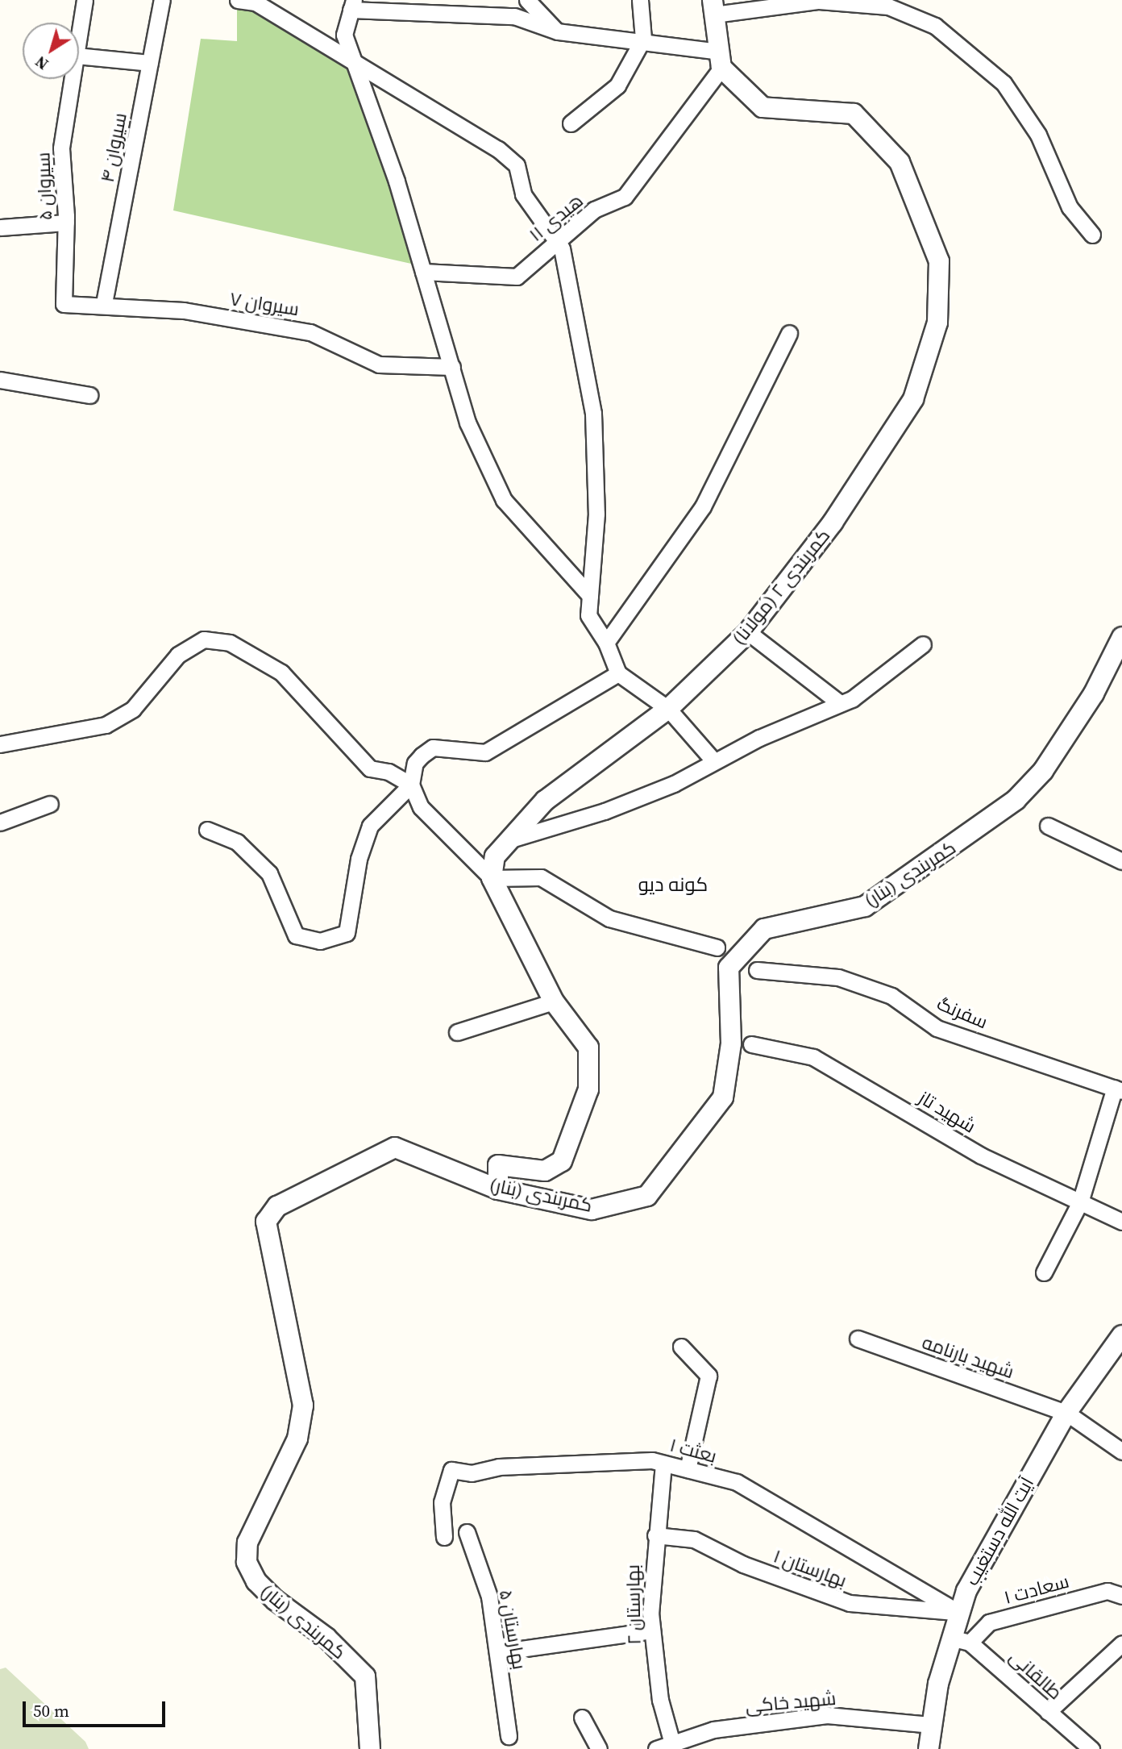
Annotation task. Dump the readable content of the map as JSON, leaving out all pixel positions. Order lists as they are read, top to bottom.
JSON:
{
  "streets": {
    "street": [
      "سیروان ۴",
      "سیروان ۵",
      "هیدی ۱۱",
      "سیروان ۷",
      "کمربندی ۲ (مولانا)",
      "کمربندی (بنار)",
      "سفرنگ",
      "شهید تاز",
      "شهید بارنامه",
      "بعثت ۱",
      "آیت الله دستغیب",
      "بهارستان ۱",
      "سعادت ۱",
      "بهارستان ۲",
      "بهارستان ۵",
      "طالقانی",
      "شهید خاکی"
    ]
  },
  "crossings": [
    ["سیروان ۴", "سیروان ۷"],
    ["سیروان ۵", "سیروان ۷"],
    ["هیدی ۱۱", "کمربندی ۲ (مولانا)"],
    ["شهید بارنامه", "آیت الله دستغیب"],
    ["بعثت ۱", "آیت الله دستغیب"],
    ["بعثت ۱", "بهارستان ۱"],
    ["بعثت ۱", "بهارستان ۲"],
    ["آیت الله دستغیب", "بهارستان ۱"],
    ["آیت الله دستغیب", "طالقانی"],
    ["آیت الله دستغیب", "شهید خاکی"],
    ["بهارستان ۱", "بهارستان ۲"],
    ["سعادت ۱", "طالقانی"],
    ["بهارستان ۲", "شهید خاکی"]
  ],
  "districts": ["کونه دیو"],
  "scale_bar": "50 m",
  "north": "bottom left"
}
